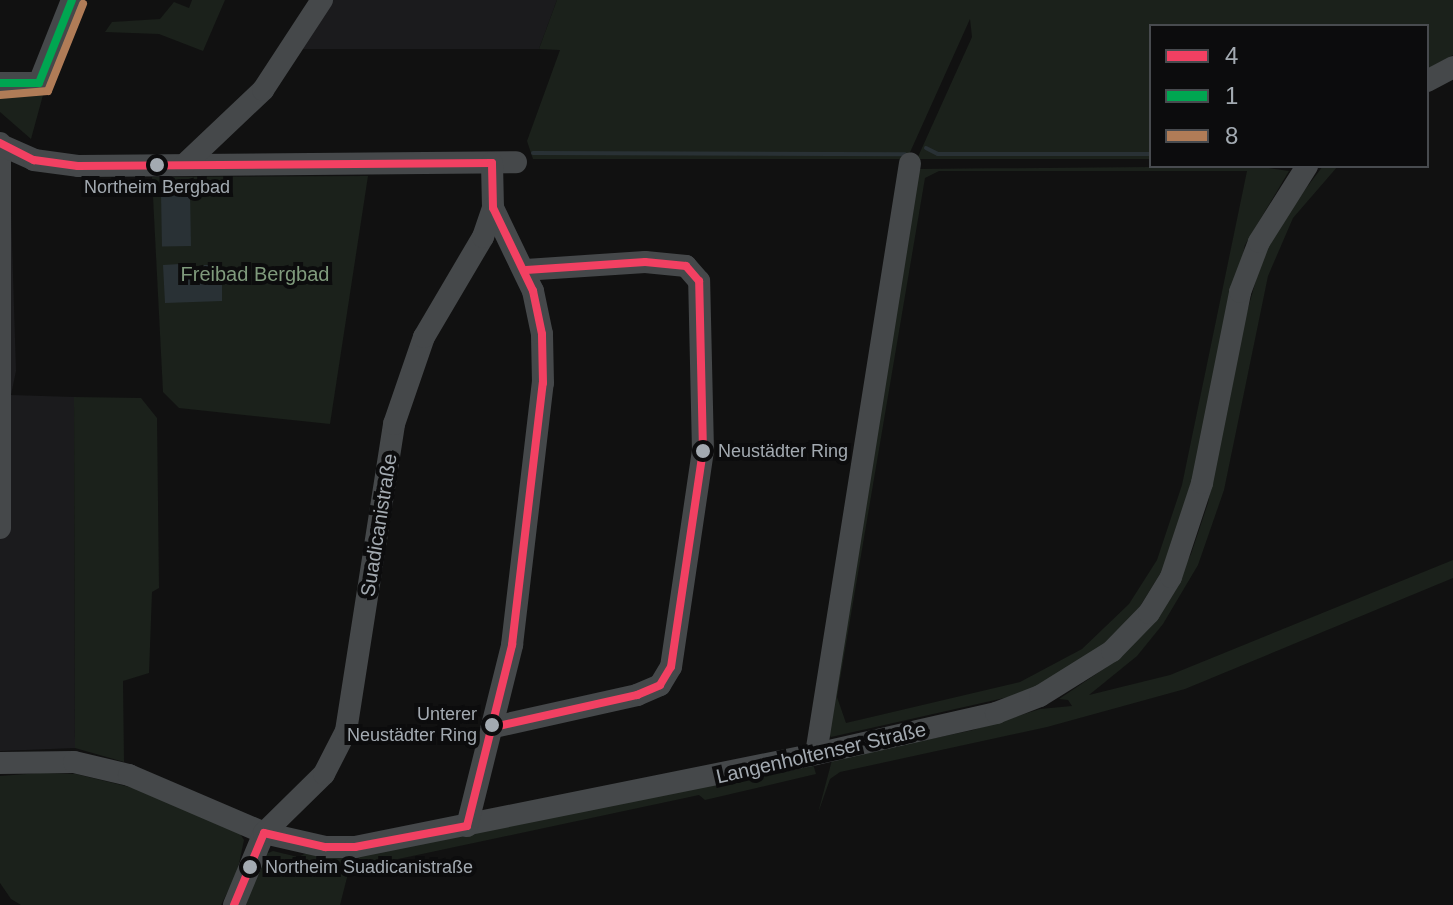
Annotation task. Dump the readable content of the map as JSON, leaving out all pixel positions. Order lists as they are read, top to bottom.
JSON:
{
  "streets": {
    "street": ["Suadicanistraße", "Langenholtenser Straße"]
  },
  "crossings": [
    ["Suadicanistraße", "Langenholtenser Straße"]
  ],
  "parks": ["Freibad Bergbad"],
  "places": [
    "Northeim Bergbad",
    "Neustädter Ring",
    "Unterer Neustädter Ring",
    "Northeim Suadicanistraße"
  ],
  "lines": ["transit line 1", "transit line 8", "transit line 4"],
  "legend": ["4", "1", "8"]
}
